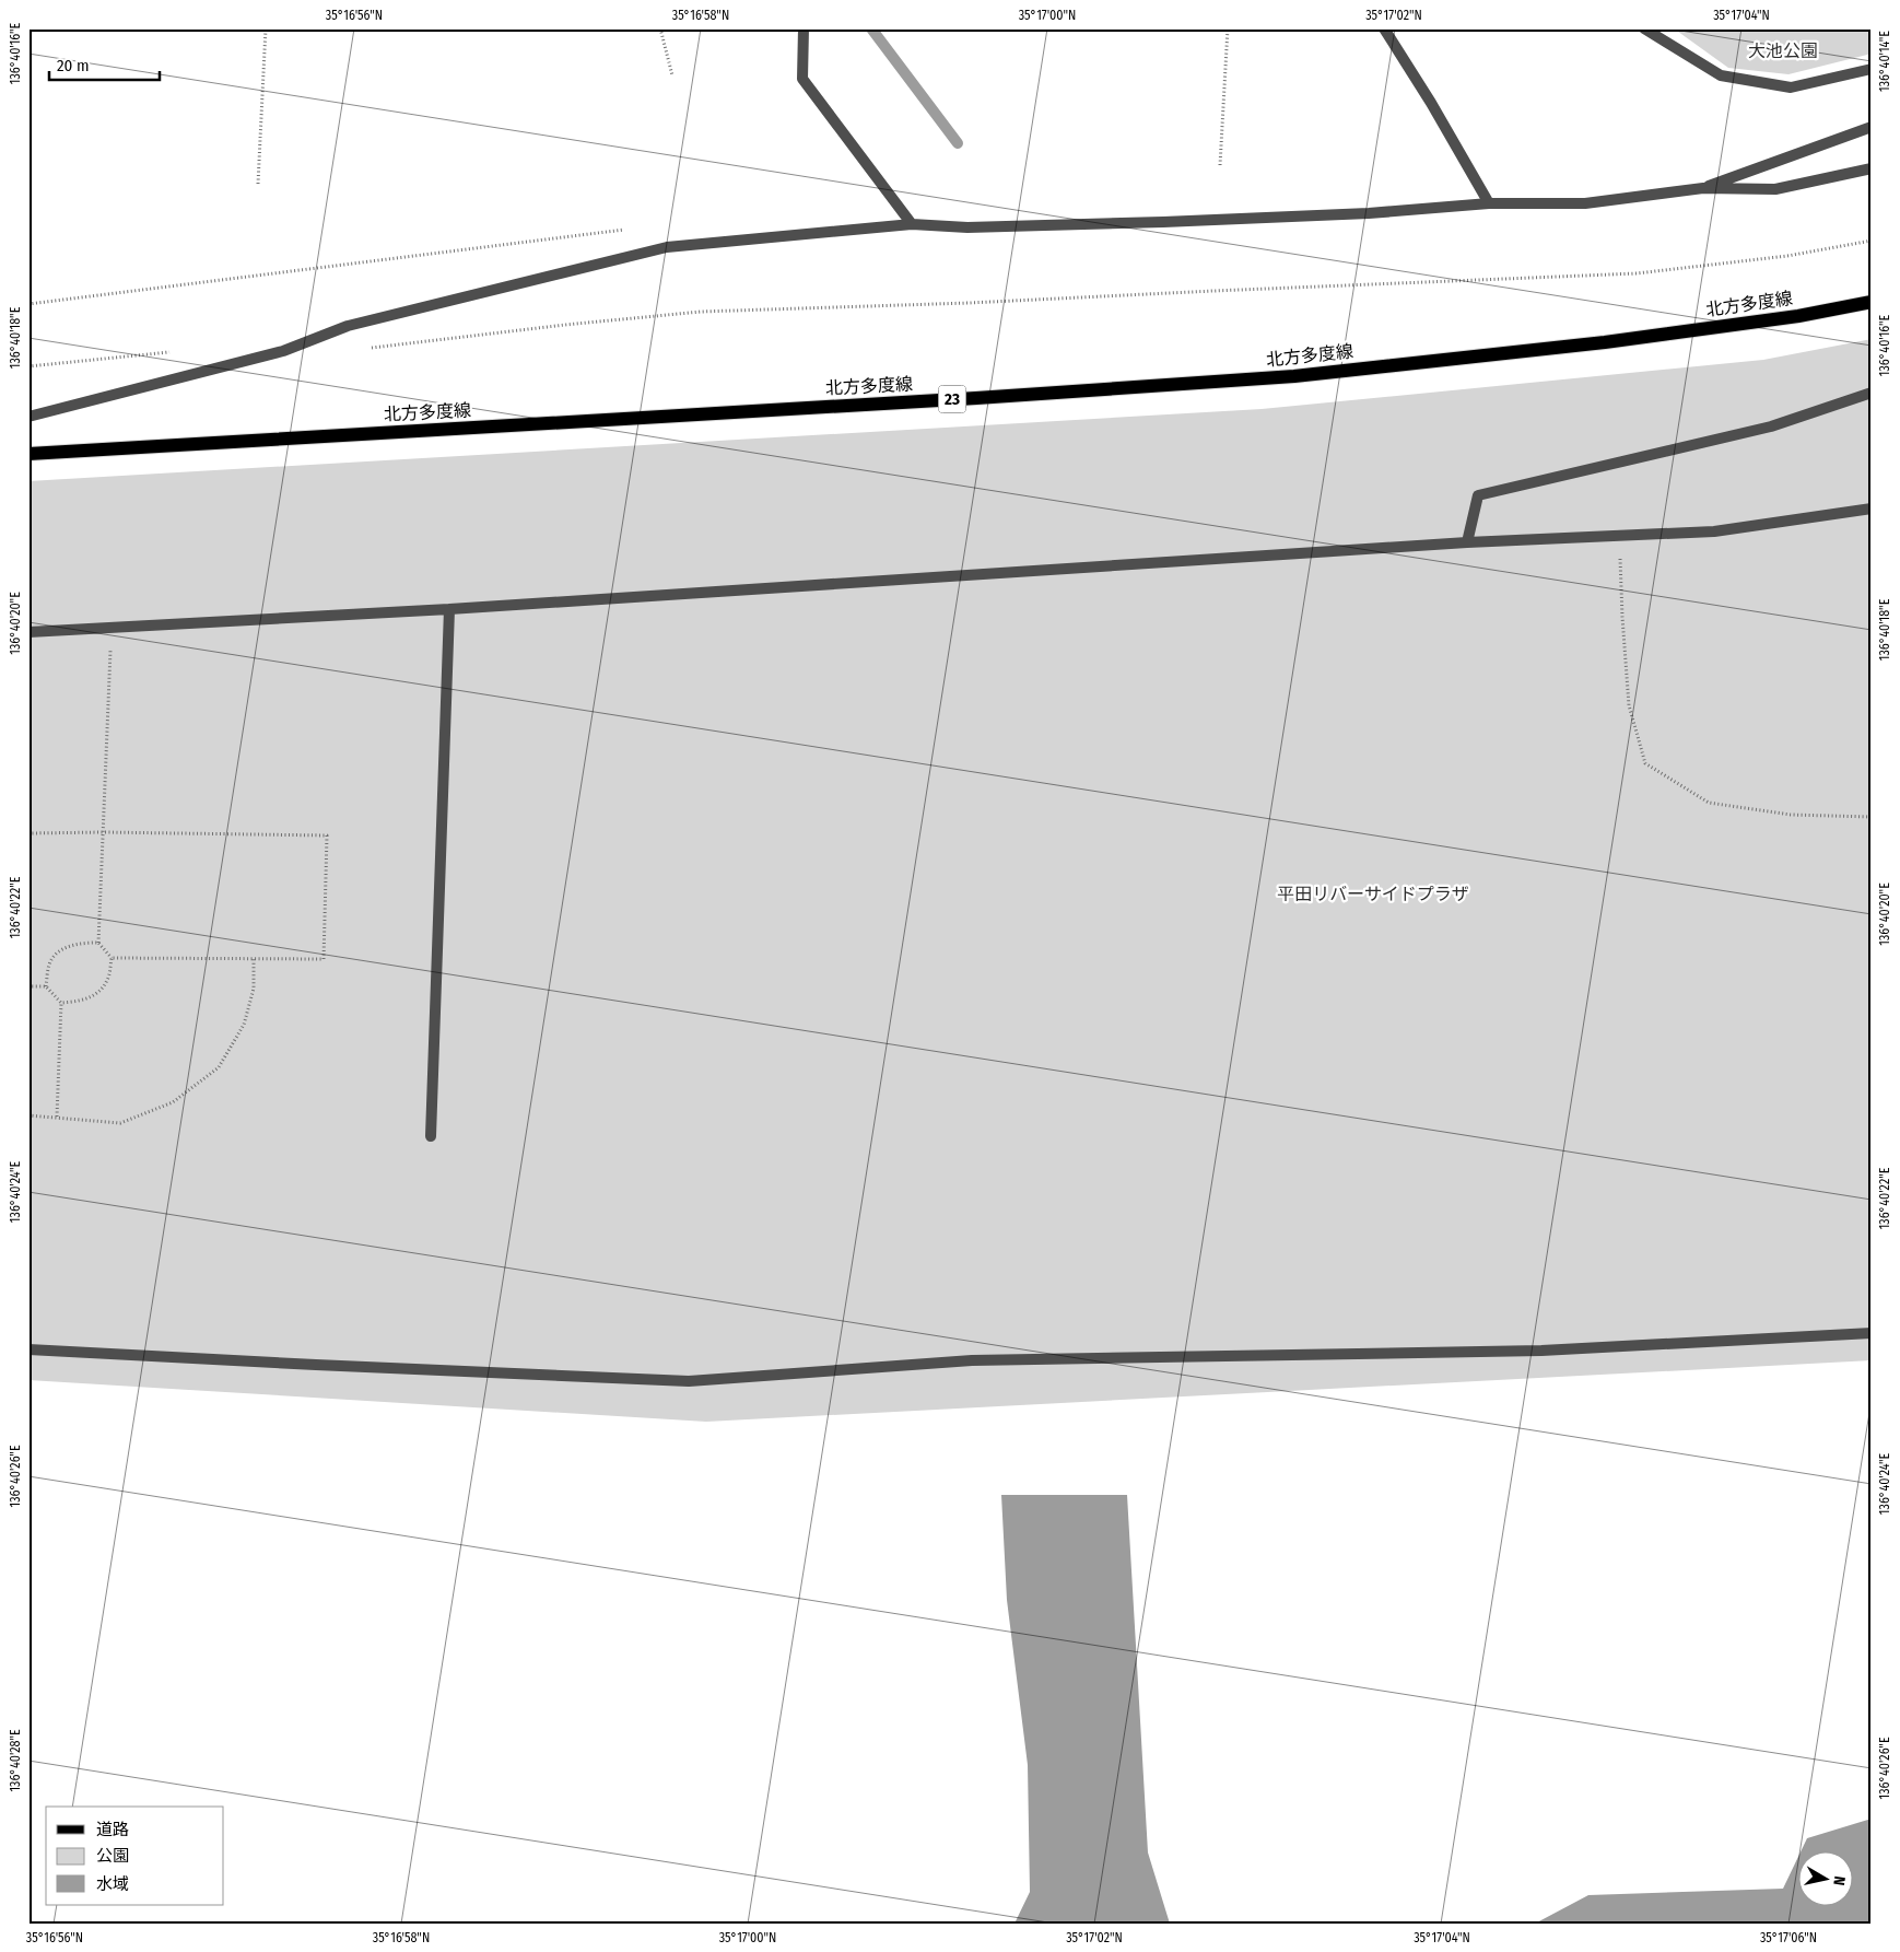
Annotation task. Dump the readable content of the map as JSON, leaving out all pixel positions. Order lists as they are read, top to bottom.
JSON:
{
  "streets": {
    "main road": ["北方多度線", "23"]
  },
  "parks": ["大池公園", "平田リバーサイドプラザ"],
  "legend": ["道路", "公園", "水域"],
  "scale_bar": "20 m",
  "north": "right",
  "coordinates": [
    "35°16'56\"N",
    "35°16'58\"N",
    "35°17'00\"N",
    "35°17'02\"N",
    "35°17'04\"N",
    "136°40'16\"E",
    "136°40'14\"E",
    "136°40'18\"E",
    "136°40'20\"E",
    "136°40'22\"E",
    "136°40'24\"E",
    "136°40'26\"E",
    "136°40'28\"E",
    "35°17'06\"N"
  ]
}
